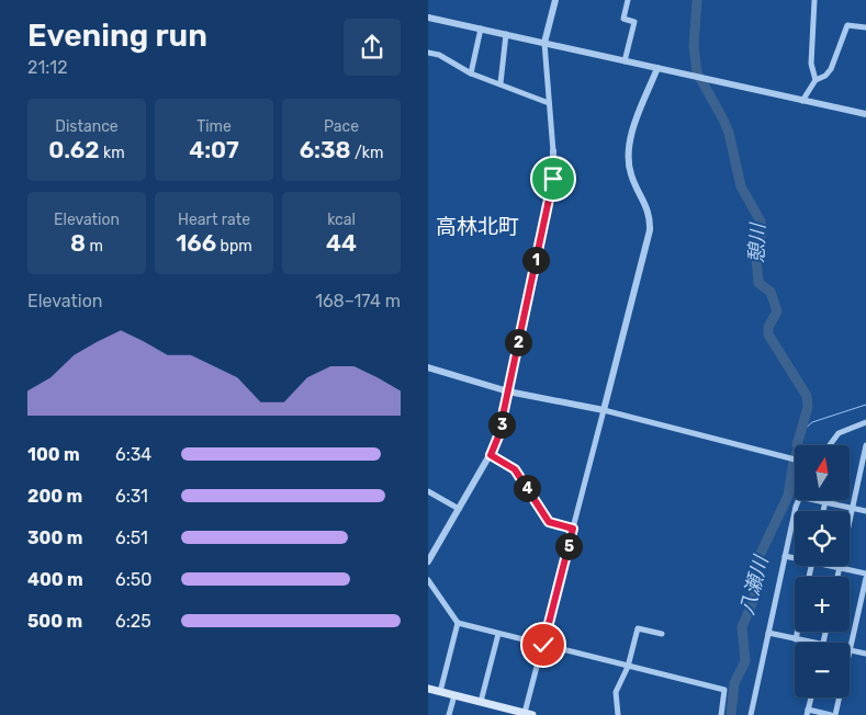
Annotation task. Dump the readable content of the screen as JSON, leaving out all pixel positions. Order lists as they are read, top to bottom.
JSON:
{
  "districts": ["高林北町"],
  "water": ["憩川", "八瀬川"],
  "north": "top",
  "page": {
    "heading": ["Evening run", "21:12"],
    "stats": [
      ["Distance", "0.62 km"],
      ["Time", "4:07"],
      ["Pace", "6:38 /km"],
      ["Elevation", "8 m"],
      ["Heart rate", "166 bpm"],
      ["kcal", "44"]
    ],
    "pins": [
      "1",
      "2",
      "3",
      "4",
      "5"
    ],
    "chart": ["Elevation", "168–174 m"],
    "list": [
      {
        "name": "100 m",
        "note": "6:34"
      },
      {
        "name": "200 m",
        "note": "6:31"
      },
      {
        "name": "300 m",
        "note": "6:51"
      },
      {
        "name": "400 m",
        "note": "6:50"
      },
      {
        "name": "500 m",
        "note": "6:25"
      }
    ],
    "map_buttons": ["+", "−"]
  }
}
